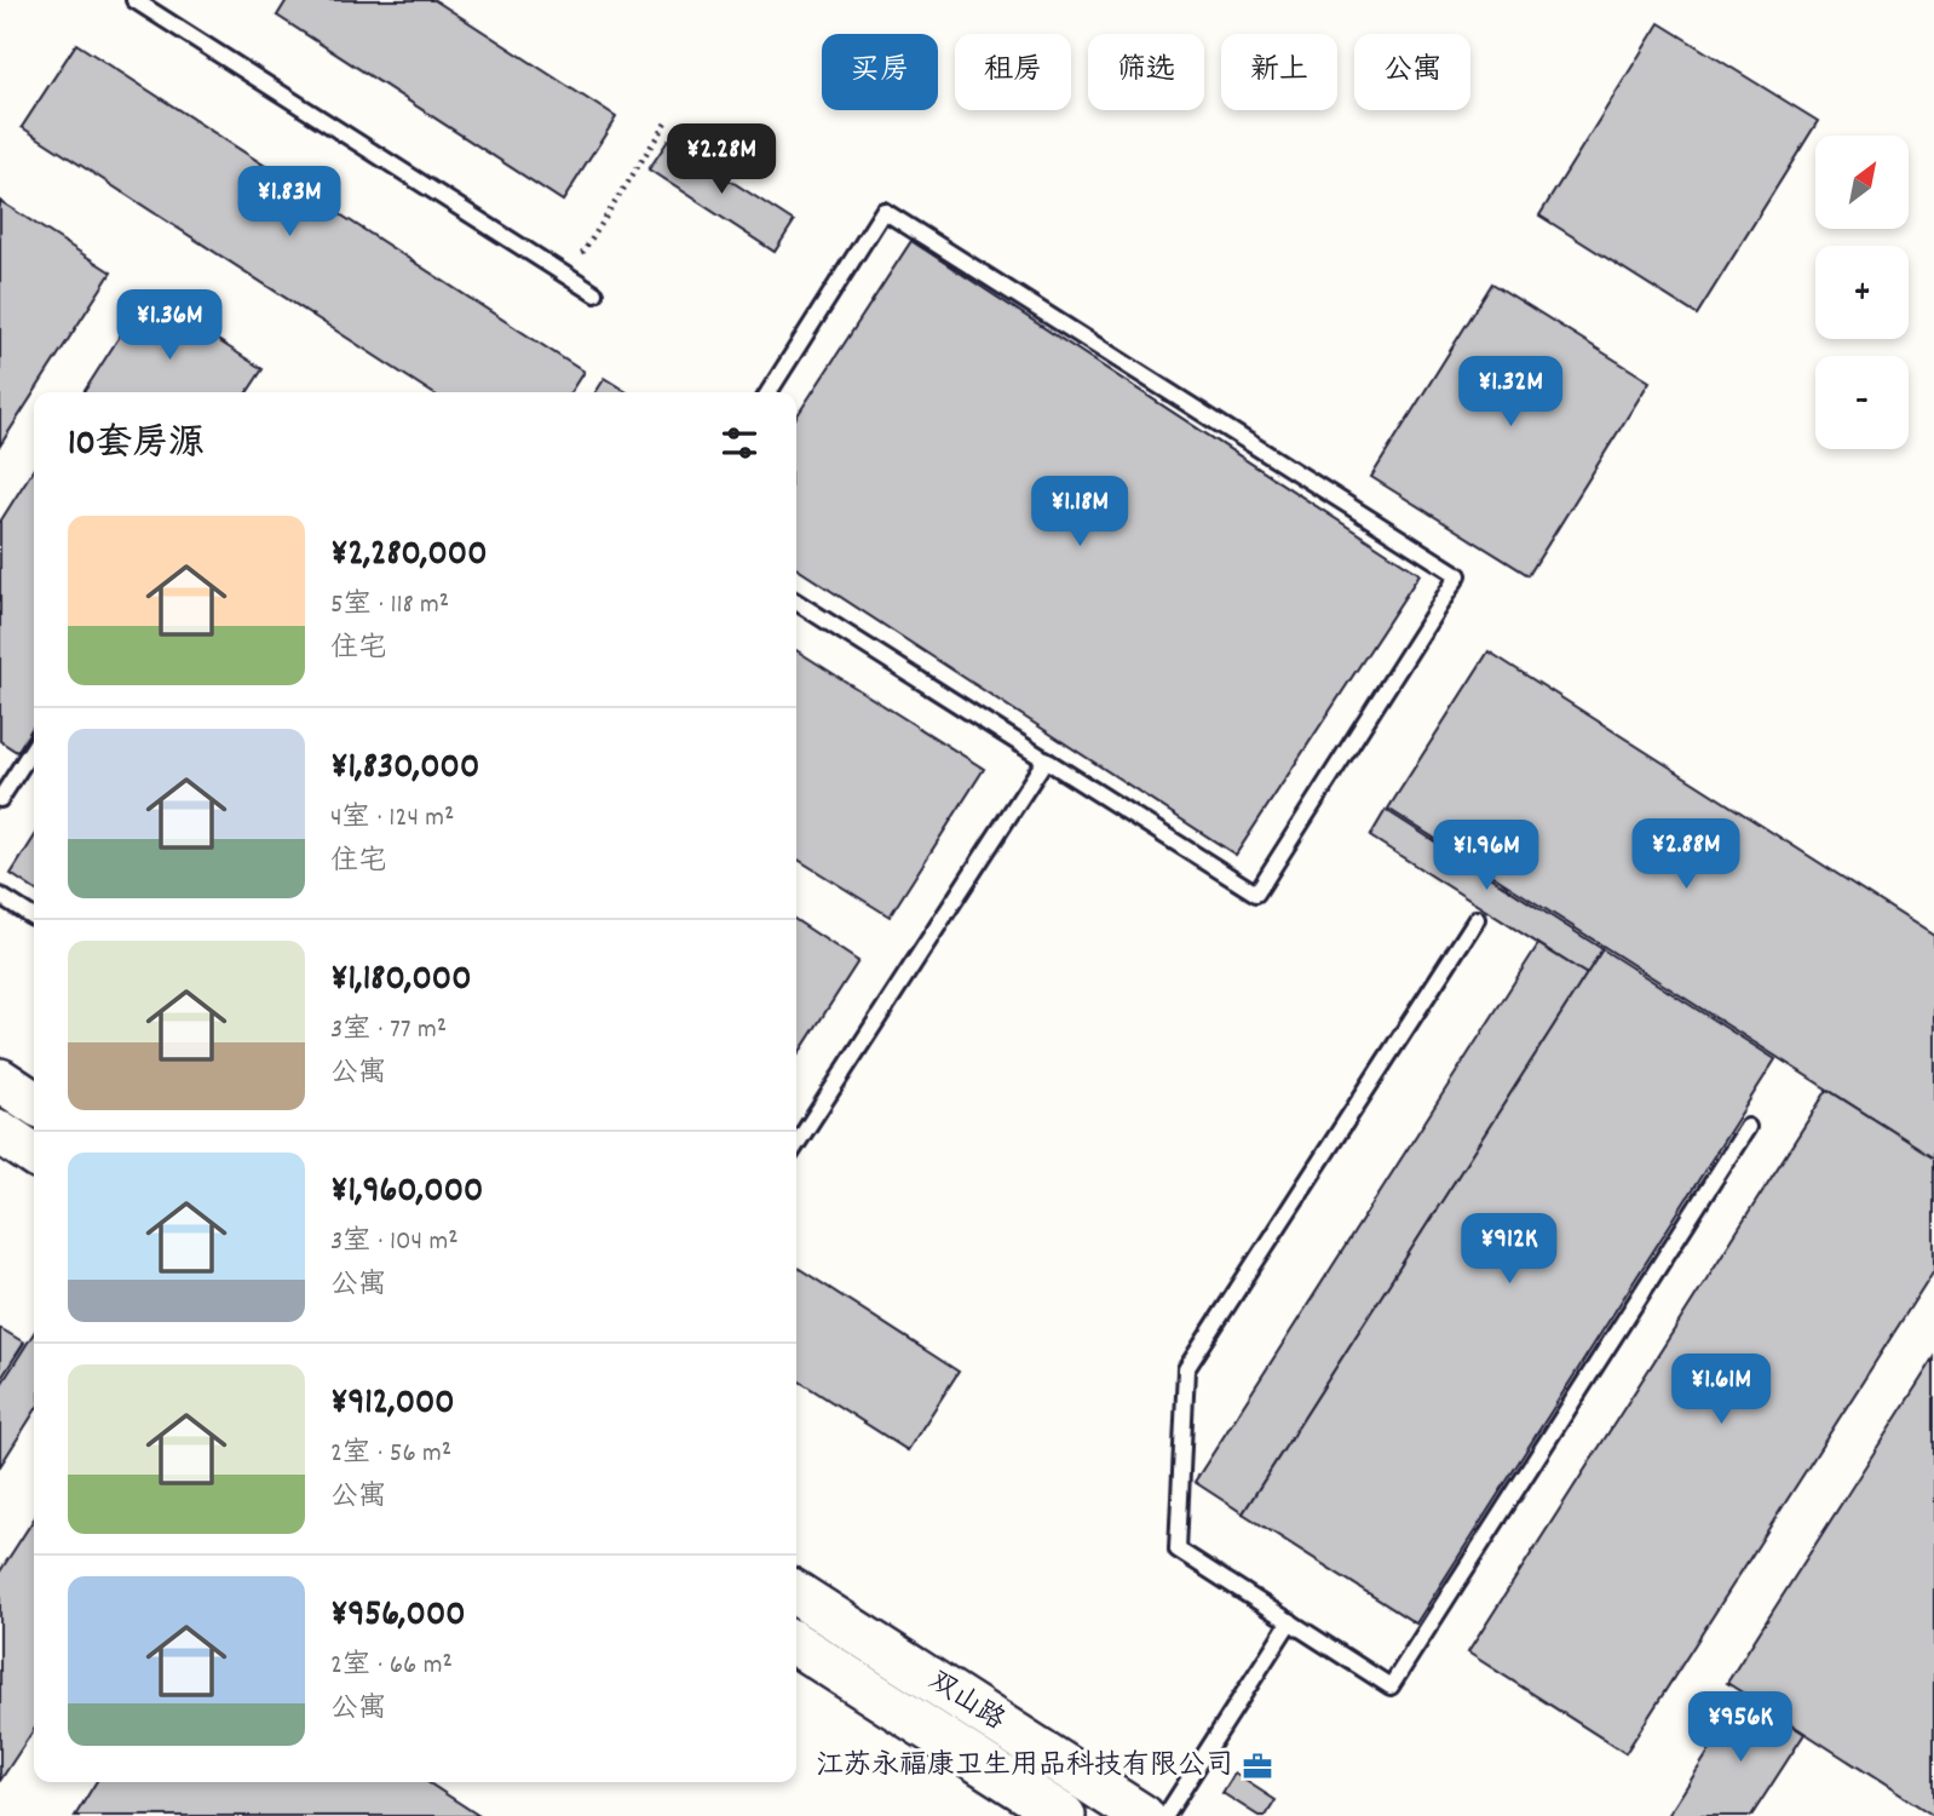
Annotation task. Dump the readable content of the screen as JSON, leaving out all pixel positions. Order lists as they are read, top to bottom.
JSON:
{
  "streets": {
    "street": ["双山路"]
  },
  "places": {
    "office": ["江苏永福康卫生用品科技有限公司"]
  },
  "north": "top right",
  "page": {
    "chip": [
      "买房",
      "租房",
      "筛选",
      "新上",
      "公寓"
    ],
    "price": [
      "¥2.28M",
      "¥1.83M",
      "¥1.36M",
      "¥1.32M",
      "¥1.18M",
      "¥2.88M",
      "¥1.96M",
      "¥912K",
      "¥1.61M",
      "¥956K"
    ],
    "map_buttons": ["+", "−"],
    "heading": "10套房源",
    "list": [
      {
        "name": "¥2,280,000",
        "note": "5室 · 118 m² · 住宅"
      },
      {
        "name": "¥1,830,000",
        "note": "4室 · 124 m² · 住宅"
      },
      {
        "name": "¥1,180,000",
        "note": "3室 · 77 m² · 公寓"
      },
      {
        "name": "¥1,960,000",
        "note": "3室 · 104 m² · 公寓"
      },
      {
        "name": "¥912,000",
        "note": "2室 · 56 m² · 公寓"
      },
      {
        "name": "¥956,000",
        "note": "2室 · 66 m² · 公寓"
      }
    ]
  }
}
